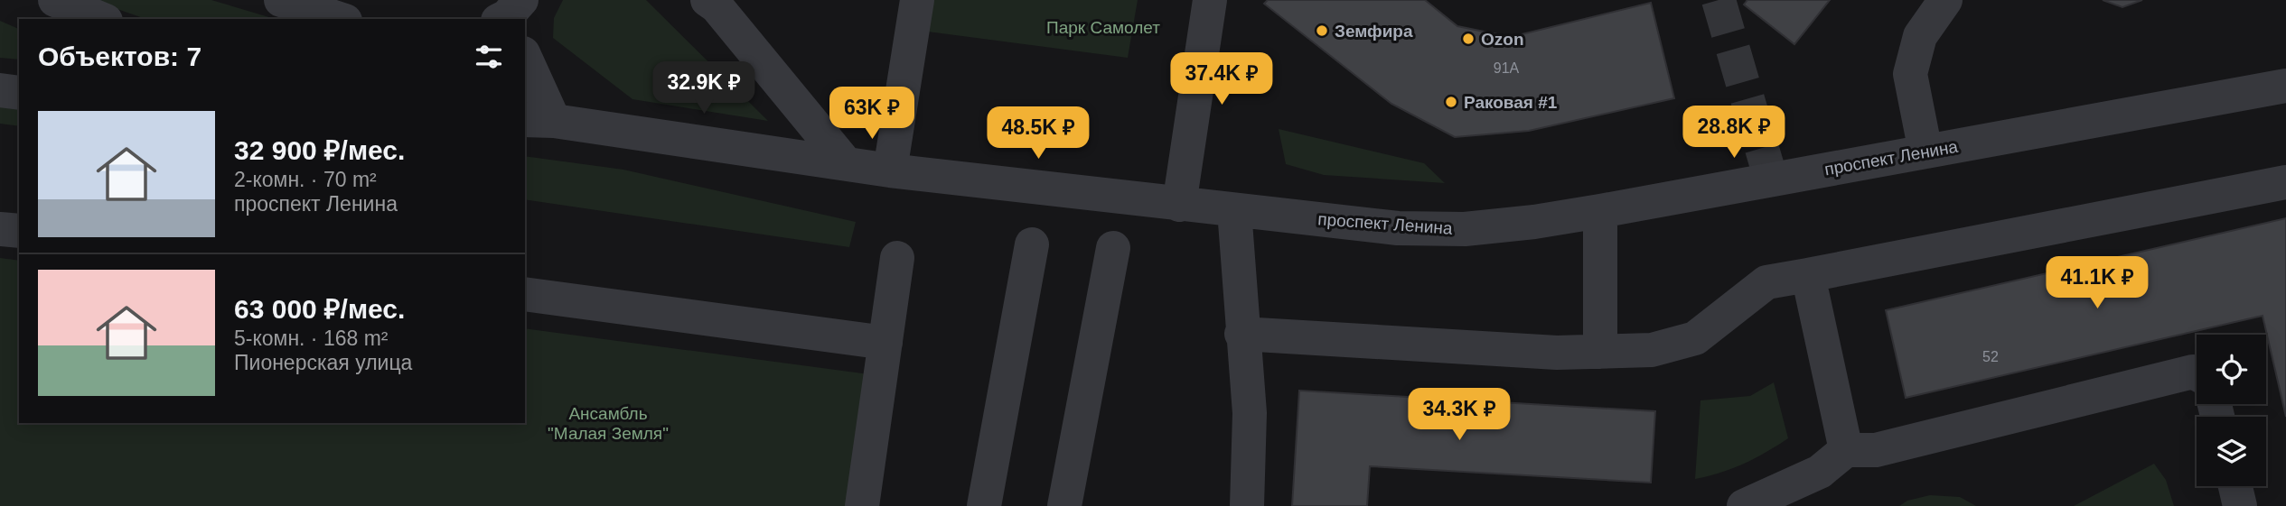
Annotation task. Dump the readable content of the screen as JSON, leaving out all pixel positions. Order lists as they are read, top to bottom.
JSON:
{
  "streets": {
    "street": ["проспект Ленина"]
  },
  "parks": ["Парк Самолет", "Ансамбль \"Малая Земля\""],
  "places": ["Земфира", "Ozon", "Раковая #1"],
  "house_numbers": ["91А", "52"],
  "page": {
    "heading": "Объектов: 7",
    "price": [
      "37.4K ₽",
      "32.9K ₽",
      "63K ₽",
      "28.8K ₽",
      "48.5K ₽",
      "41.1K ₽",
      "34.3K ₽"
    ],
    "list": [
      {
        "name": "32 900 ₽/мес.",
        "note": "2-комн. · 70 m² · проспект Ленина"
      },
      {
        "name": "63 000 ₽/мес.",
        "note": "5-комн. · 168 m² · Пионерская улица"
      }
    ]
  }
}
